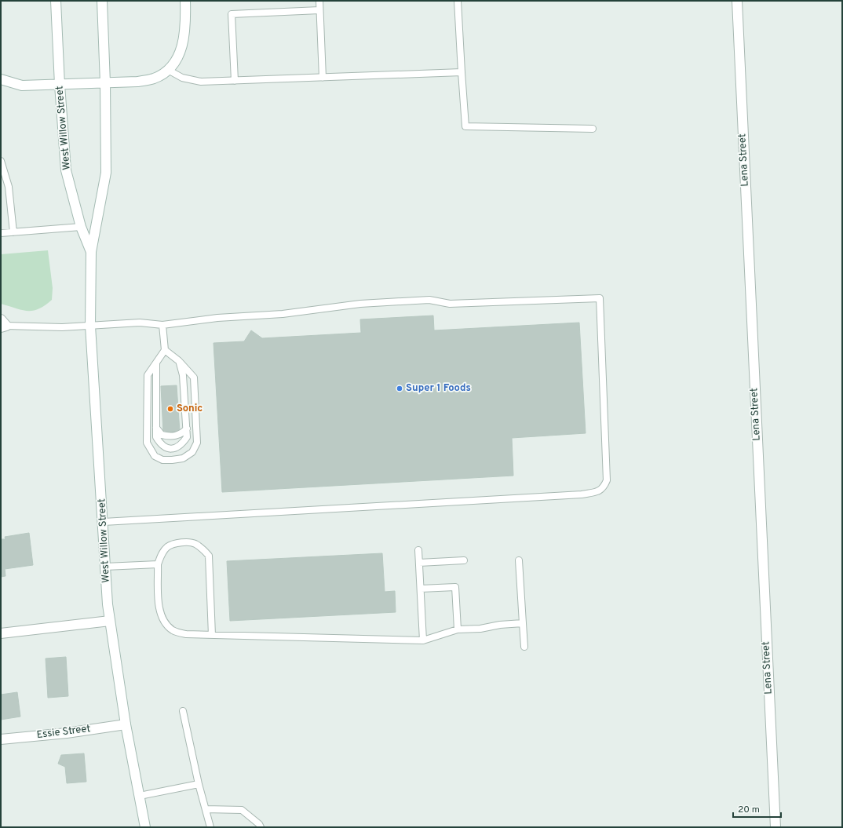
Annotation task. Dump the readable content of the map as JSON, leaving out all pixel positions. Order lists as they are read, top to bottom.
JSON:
{
  "streets": {
    "street": ["West Willow Street", "Lena Street", "Essie Street"]
  },
  "crossings": [
    ["West Willow Street", "Essie Street"]
  ],
  "places": ["Super 1 Foods", "Sonic"],
  "scale_bar": "20 m"
}
